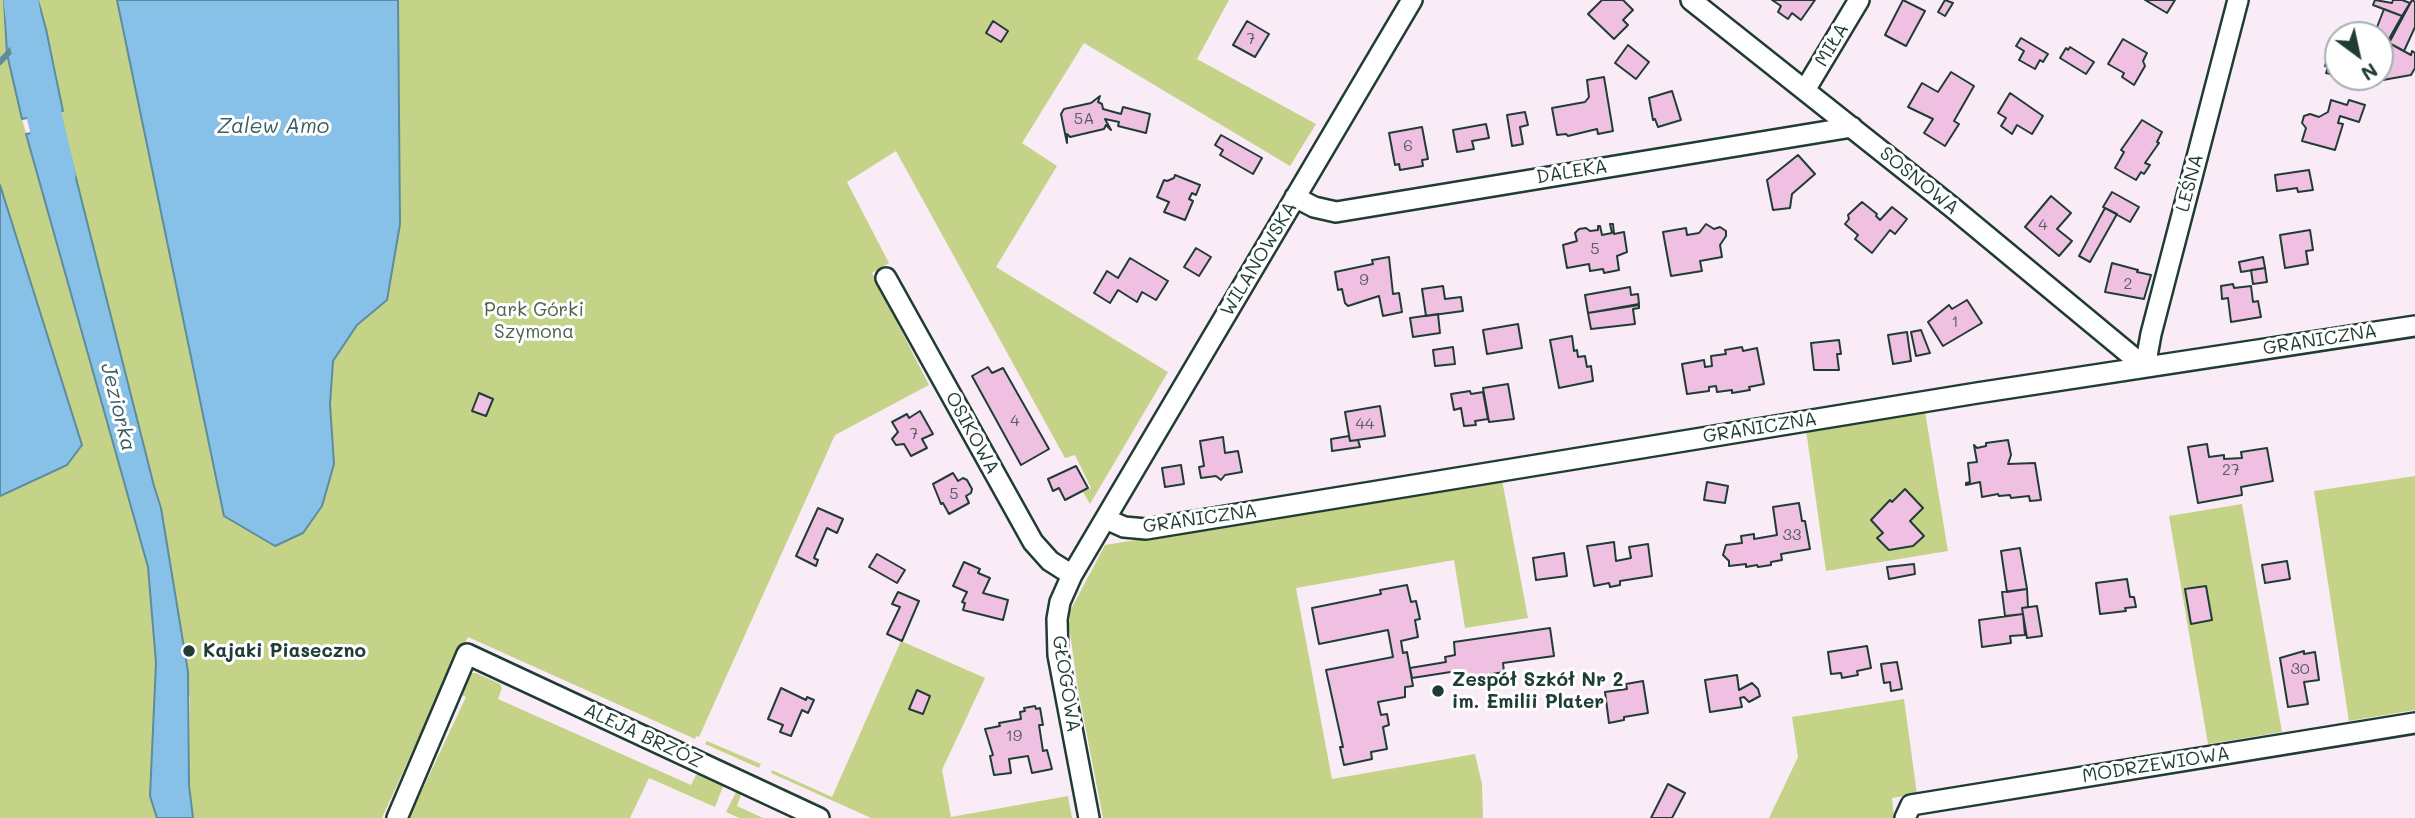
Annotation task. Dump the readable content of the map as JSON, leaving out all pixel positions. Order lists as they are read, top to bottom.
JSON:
{
  "streets": {
    "street": [
      "MIŁA",
      "DALEKA",
      "SOSNOWA",
      "LEŚNA",
      "WILANOWSKA",
      "GRANICZNA",
      "OSIKOWA",
      "GŁOGOWA",
      "ALEJA BRZÓZ",
      "MODRZEWIOWA"
    ]
  },
  "crossings": [
    ["MIŁA", "SOSNOWA"],
    ["DALEKA", "SOSNOWA"],
    ["DALEKA", "WILANOWSKA"],
    ["SOSNOWA", "LEŚNA"],
    ["SOSNOWA", "GRANICZNA"],
    ["LEŚNA", "GRANICZNA"],
    ["WILANOWSKA", "GRANICZNA"],
    ["WILANOWSKA", "GŁOGOWA"],
    ["GRANICZNA", "GŁOGOWA"],
    ["OSIKOWA", "GŁOGOWA"]
  ],
  "water": ["Zalew Amo", "Jeziorka"],
  "parks": ["Park Górki Szymona"],
  "places": ["Kajaki Piaseczno", "Zespół Szkół Nr 2 im. Emilii Plater"],
  "house_numbers": [
    "7",
    "5A",
    "6",
    "4",
    "5",
    "9",
    "2",
    "1",
    "4",
    "44",
    "7",
    "27",
    "5",
    "33",
    "30",
    "19"
  ],
  "north": "bottom right"
}
